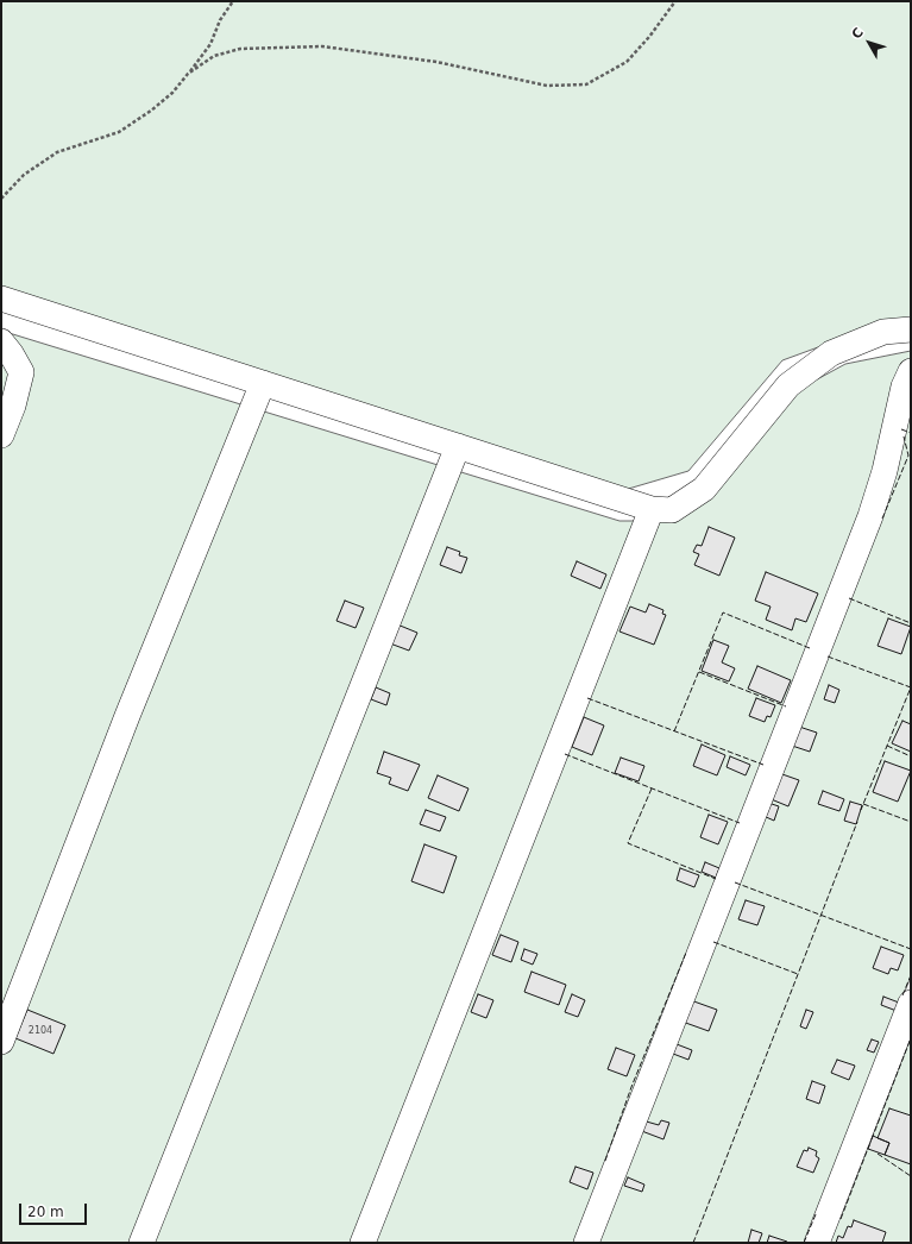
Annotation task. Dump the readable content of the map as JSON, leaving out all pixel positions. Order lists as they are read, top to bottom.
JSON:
{
  "house_numbers": ["2104"],
  "scale_bar": "20 m",
  "north": "top left"
}
